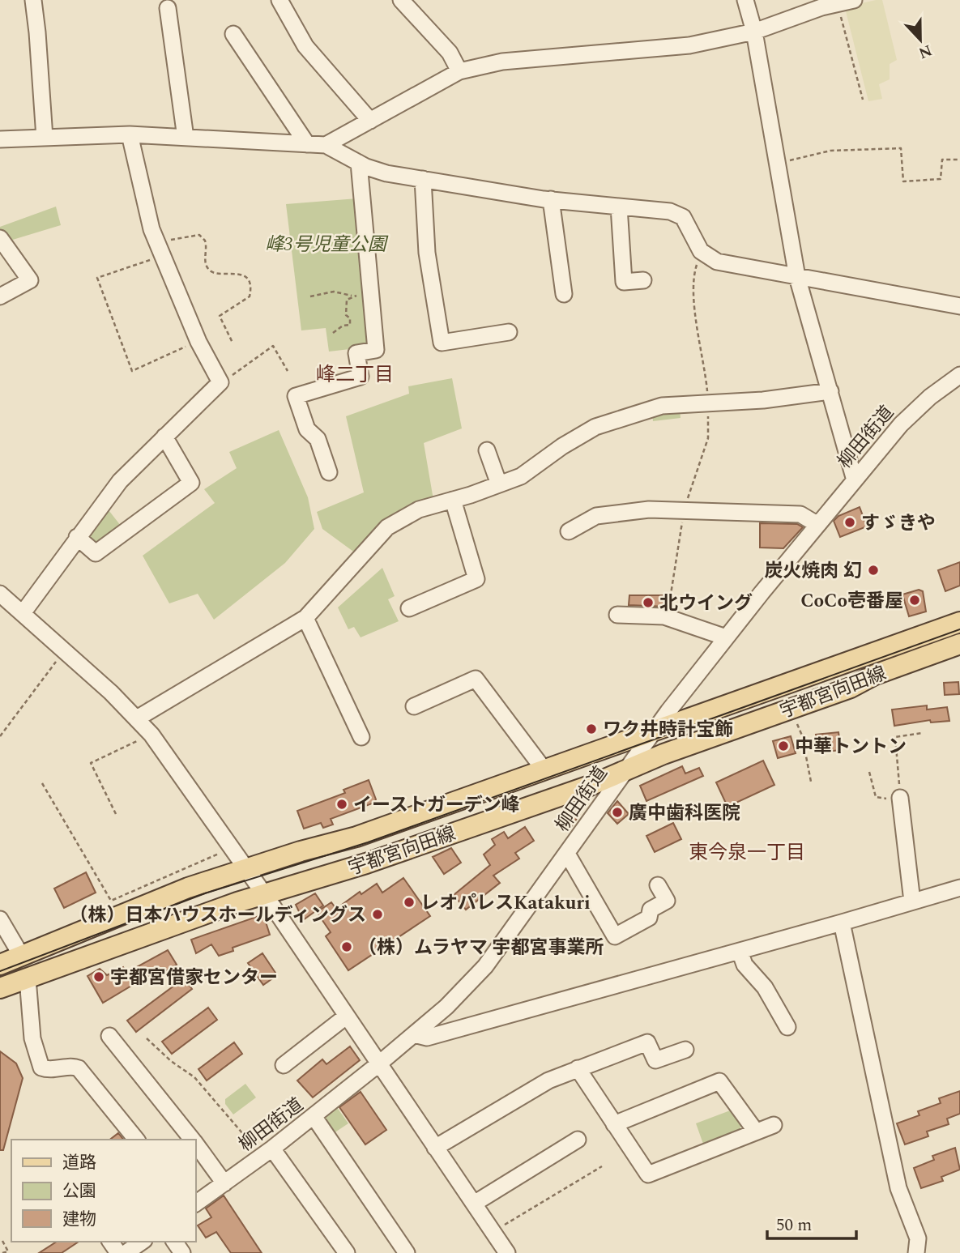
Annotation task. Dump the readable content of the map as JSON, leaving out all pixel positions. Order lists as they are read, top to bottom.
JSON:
{
  "streets": {
    "main road": ["宇都宮向田線"],
    "street": ["柳田街道"]
  },
  "crossings": [
    ["柳田街道", "宇都宮向田線"]
  ],
  "districts": ["峰二丁目", "東今泉一丁目"],
  "parks": ["峰3号児童公園"],
  "places": [
    "すゞきや",
    "炭火焼肉 幻",
    "CoCo壱番屋",
    "北ウイング",
    "ワク井時計宝飾",
    "中華トントン",
    "イーストガーデン峰",
    "廣中歯科医院",
    "レオパレスKatakuri",
    "（株）日本ハウスホールディングス",
    "（株）ムラヤマ 宇都宮事業所",
    "宇都宮借家センター"
  ],
  "legend": ["道路", "公園", "建物"],
  "scale_bar": "50 m",
  "north": "bottom"
}
